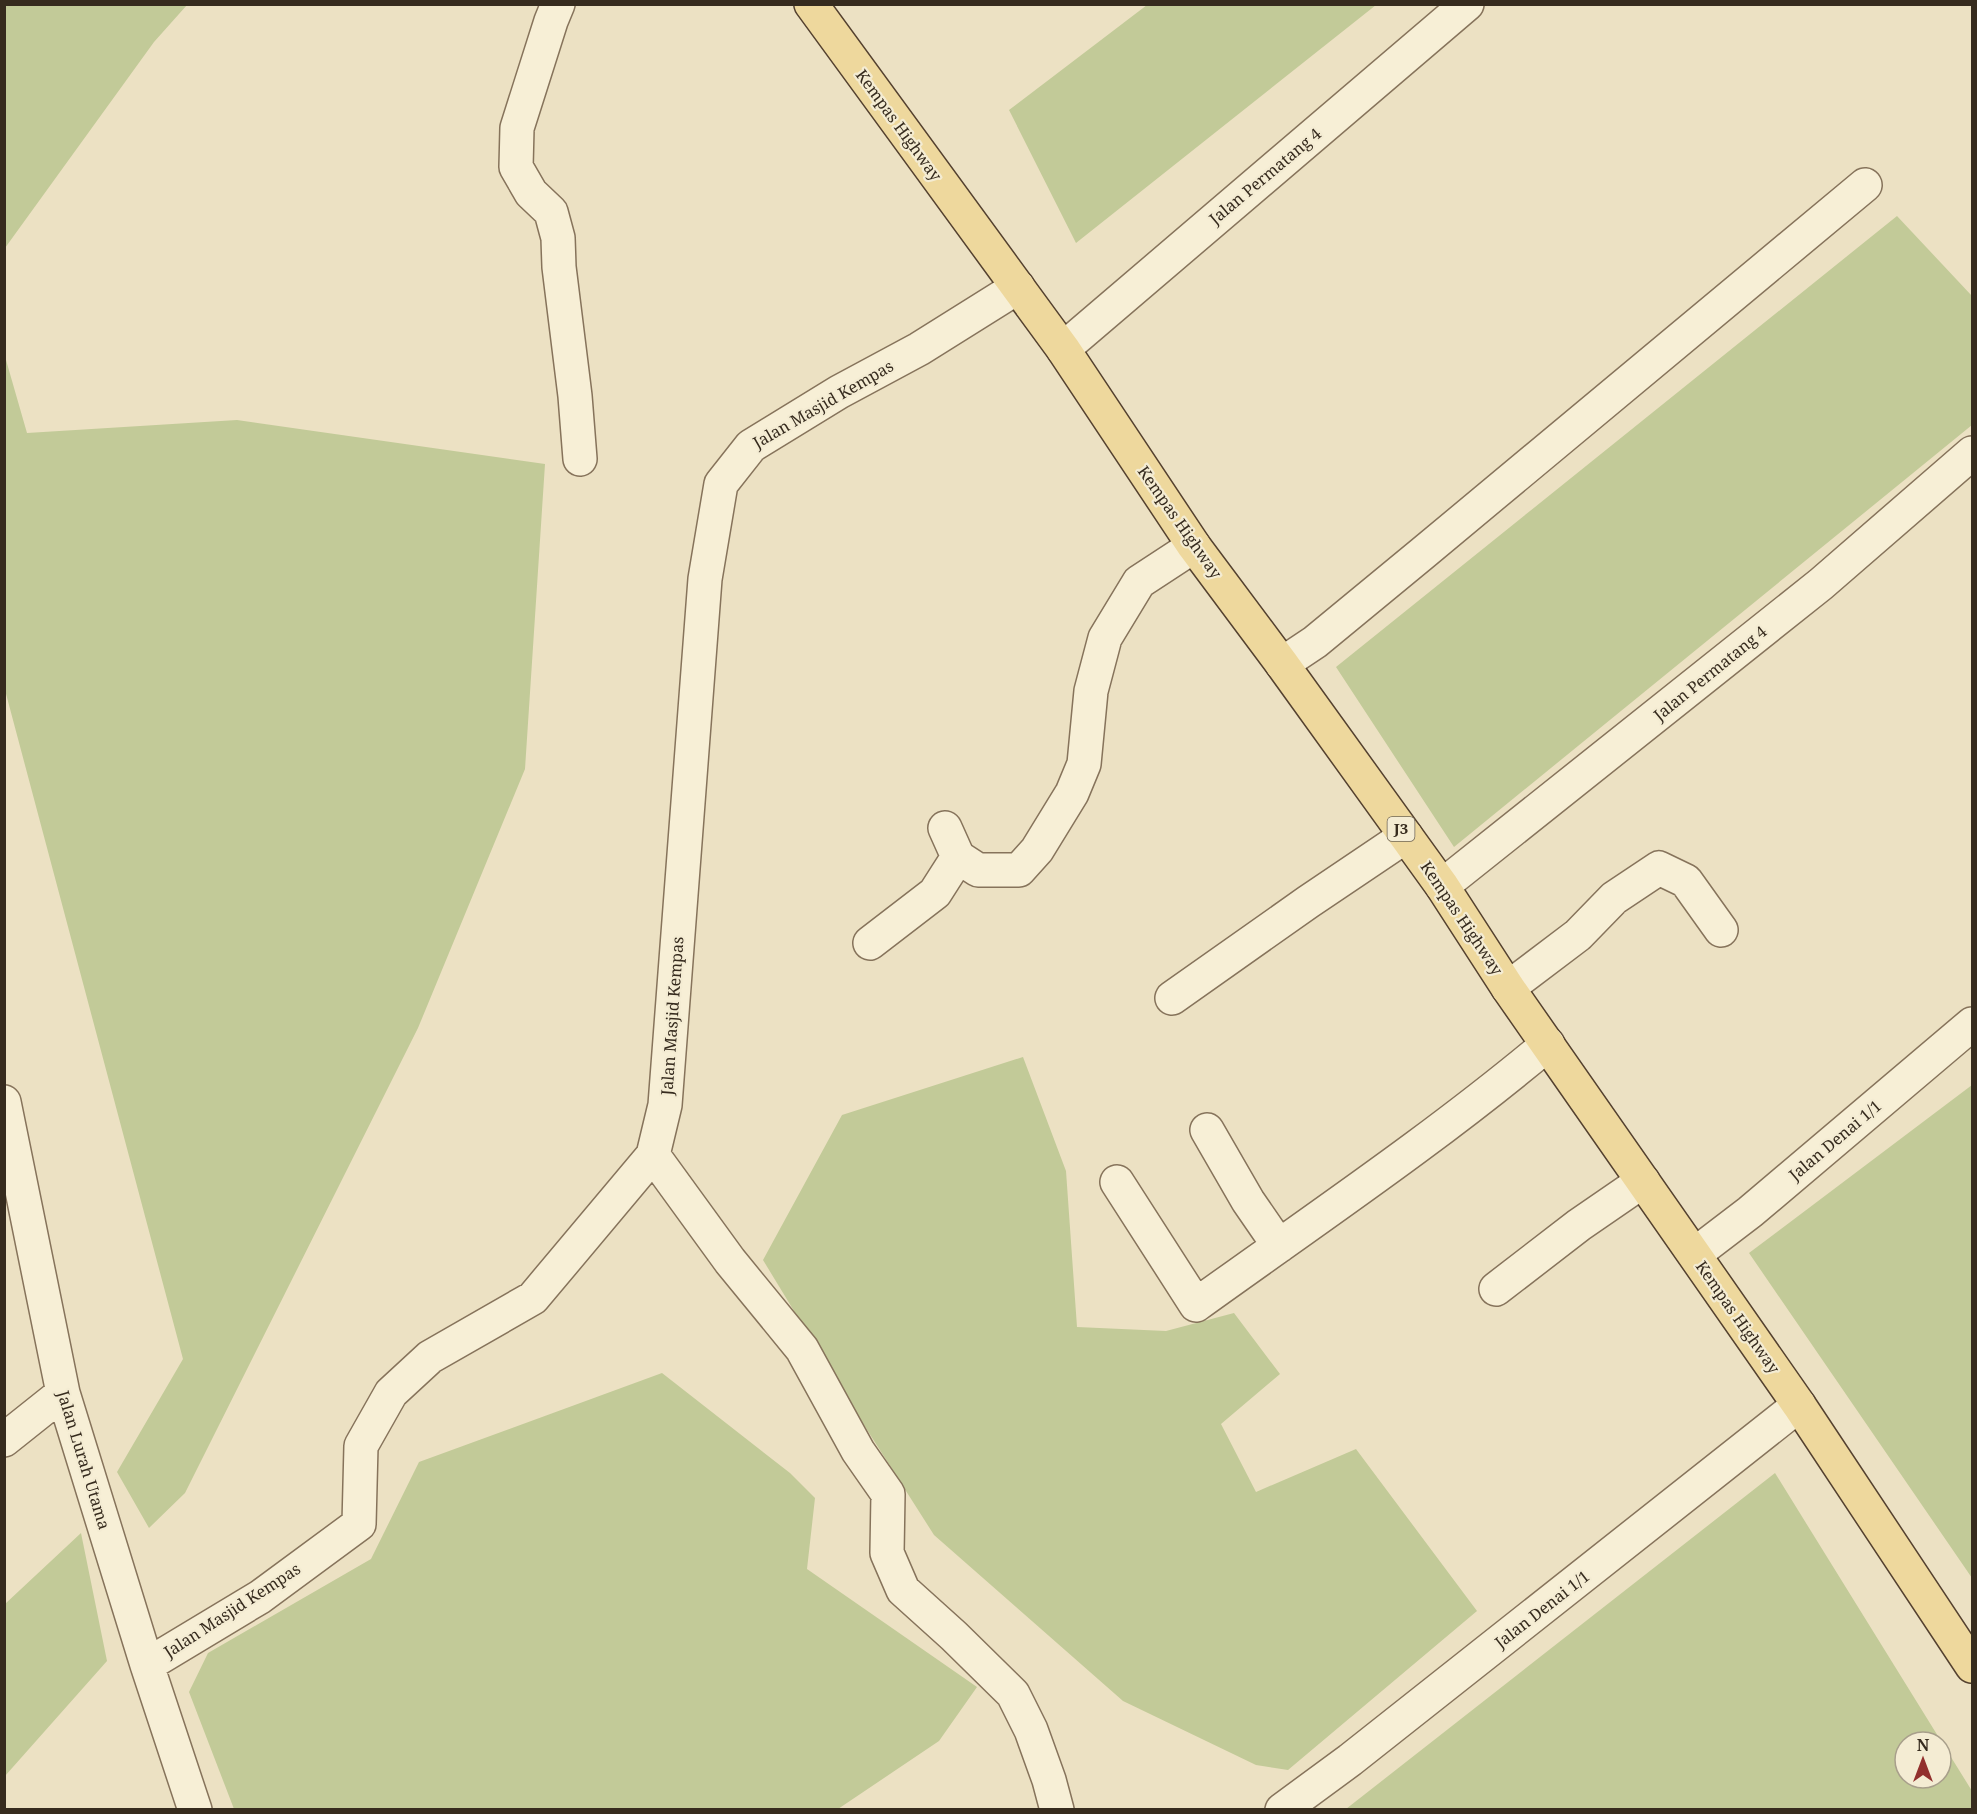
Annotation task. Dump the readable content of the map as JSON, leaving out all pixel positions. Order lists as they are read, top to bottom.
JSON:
{
  "streets": {
    "main road": ["Kempas Highway", "J3"],
    "street": [
      "Jalan Permatang 4",
      "Jalan Masjid Kempas",
      "Jalan Denai 1/1",
      "Jalan Lurah Utama"
    ]
  },
  "crossings": [
    ["Kempas Highway", "Jalan Permatang 4"],
    ["Kempas Highway", "Jalan Masjid Kempas"],
    ["Kempas Highway", "Jalan Denai 1/1"],
    ["Jalan Masjid Kempas", "Jalan Lurah Utama"]
  ],
  "north": "top"
}
